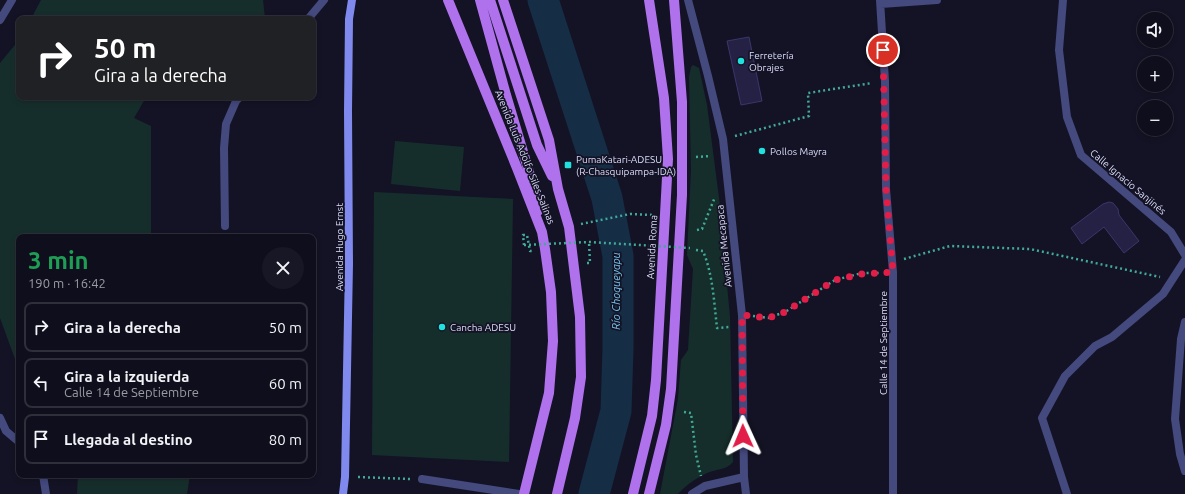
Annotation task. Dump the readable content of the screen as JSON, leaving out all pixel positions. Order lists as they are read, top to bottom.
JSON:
{
  "streets": {
    "main road": ["Avenida Luis Adolfo Siles Salinas", "Avenida Roma"],
    "street": [
      "Calle Ignacio Sanjinés",
      "Avenida Mecapaca",
      "Avenida Hugo Ernst",
      "Calle 14 de Septiembre"
    ]
  },
  "water": ["Río Choqueyapu"],
  "places": {
    "other": ["Ferretería Obrajes", "Pollos Mayra", "Cancha ADESU"],
    "transit": ["PumaKatari-ADESU (R-Chasquipampa-IDA)"]
  },
  "page": {
    "map_buttons": ["+", "−"],
    "turn": ["50 m", "Gira a la derecha"],
    "heading": ["3 min", "190 m · 16:42"],
    "list": [
      {
        "name": "Gira a la derecha",
        "value": "50 m"
      },
      {
        "name": "Gira a la izquierda",
        "note": "Calle 14 de Septiembre",
        "value": "60 m"
      },
      {
        "name": "Llegada al destino",
        "value": "80 m"
      }
    ]
  }
}
